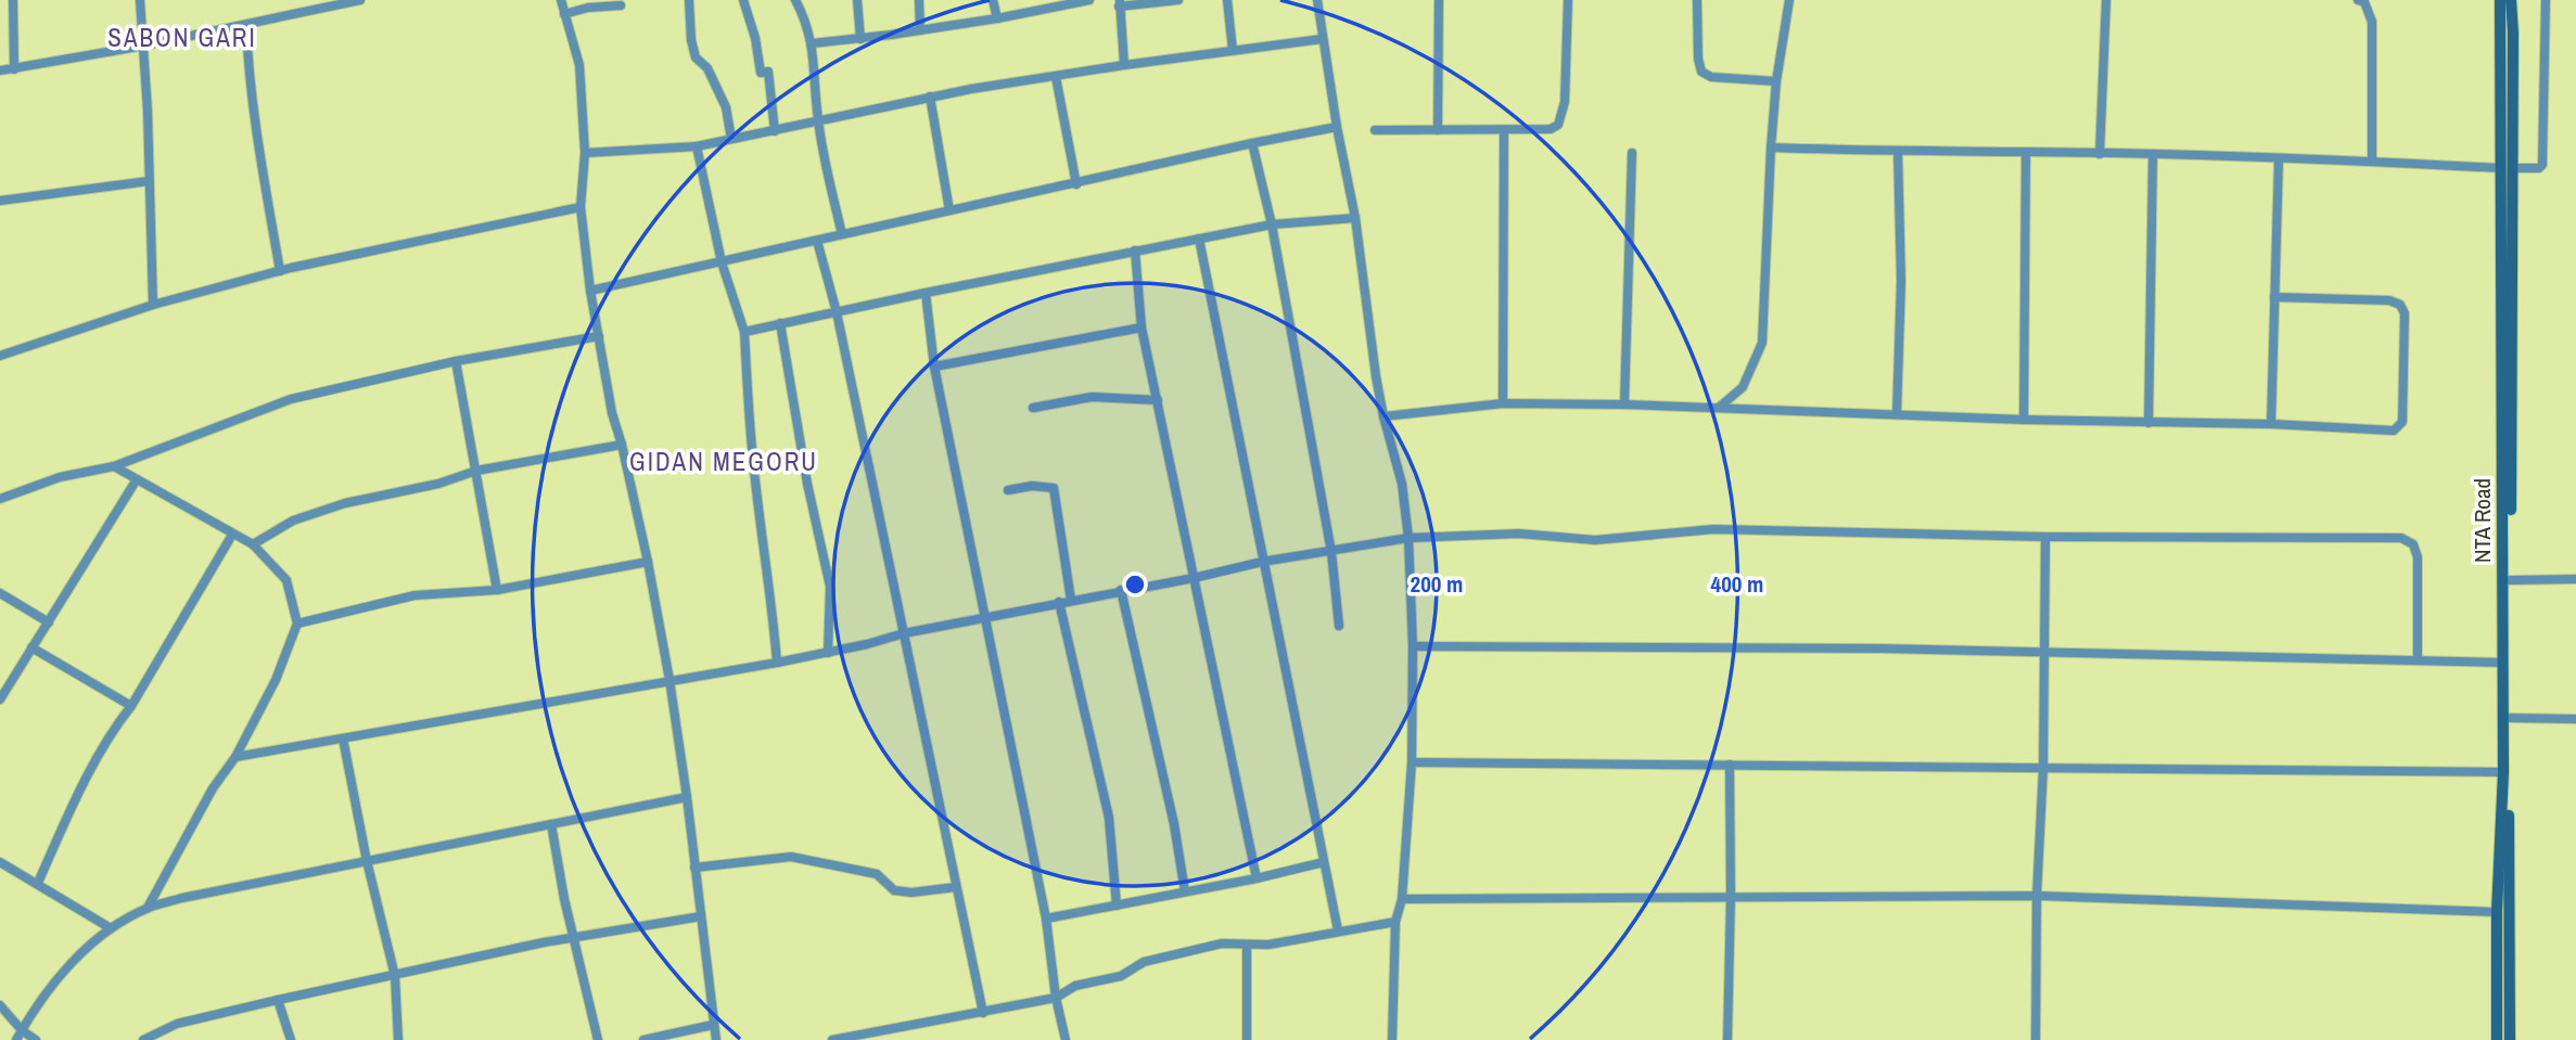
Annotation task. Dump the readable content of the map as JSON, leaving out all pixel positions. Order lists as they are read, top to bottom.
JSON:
{
  "streets": {
    "main road": ["NTA Road"]
  },
  "districts": ["SABON GARI", "GIDAN MEGORU"],
  "rings": ["200 m", "400 m"]
}
